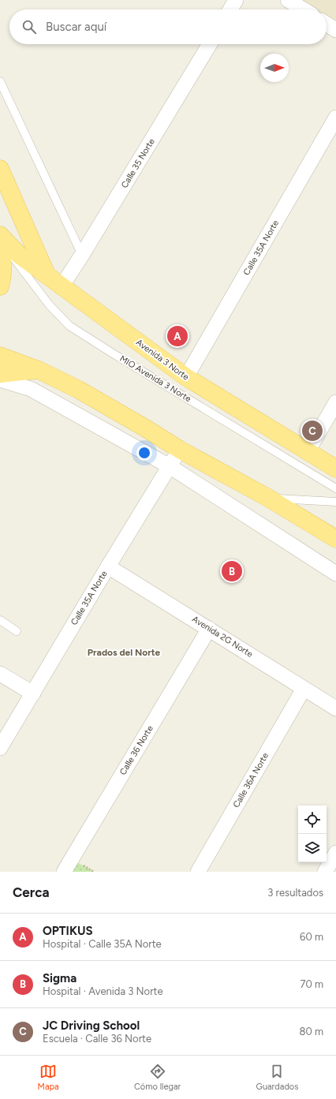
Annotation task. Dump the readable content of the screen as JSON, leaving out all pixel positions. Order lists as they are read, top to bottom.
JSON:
{
  "streets": {
    "main road": ["Avenida 3 Norte"],
    "street": [
      "Calle 35 Norte",
      "Calle 35A Norte",
      "Avenida 2G Norte",
      "Calle 36 Norte",
      "Calle 36A Norte"
    ],
    "lane": ["MIO Avenida 3 Norte"]
  },
  "crossings": [
    ["Calle 35 Norte", "Avenida 3 Norte"],
    ["Calle 35A Norte", "Avenida 3 Norte"],
    ["Calle 35A Norte", "Avenida 2G Norte"],
    ["Avenida 2G Norte", "Calle 36 Norte"],
    ["Avenida 2G Norte", "Calle 36A Norte"]
  ],
  "districts": ["Prados del Norte"],
  "north": "right",
  "page": {
    "search": "Buscar aquí",
    "pins": ["A", "C", "B"],
    "heading": ["Cerca", "3 resultados"],
    "list": [
      {
        "mark": "A",
        "name": "OPTIKUS",
        "note": "Hospital · Calle 35A Norte",
        "value": "60 m"
      },
      {
        "mark": "B",
        "name": "Sigma",
        "note": "Hospital · Avenida 3 Norte",
        "value": "70 m"
      },
      {
        "mark": "C",
        "name": "JC Driving School",
        "note": "Escuela · Calle 36 Norte",
        "value": "80 m"
      }
    ],
    "nav": ["Mapa", "Cómo llegar", "Guardados"]
  }
}
